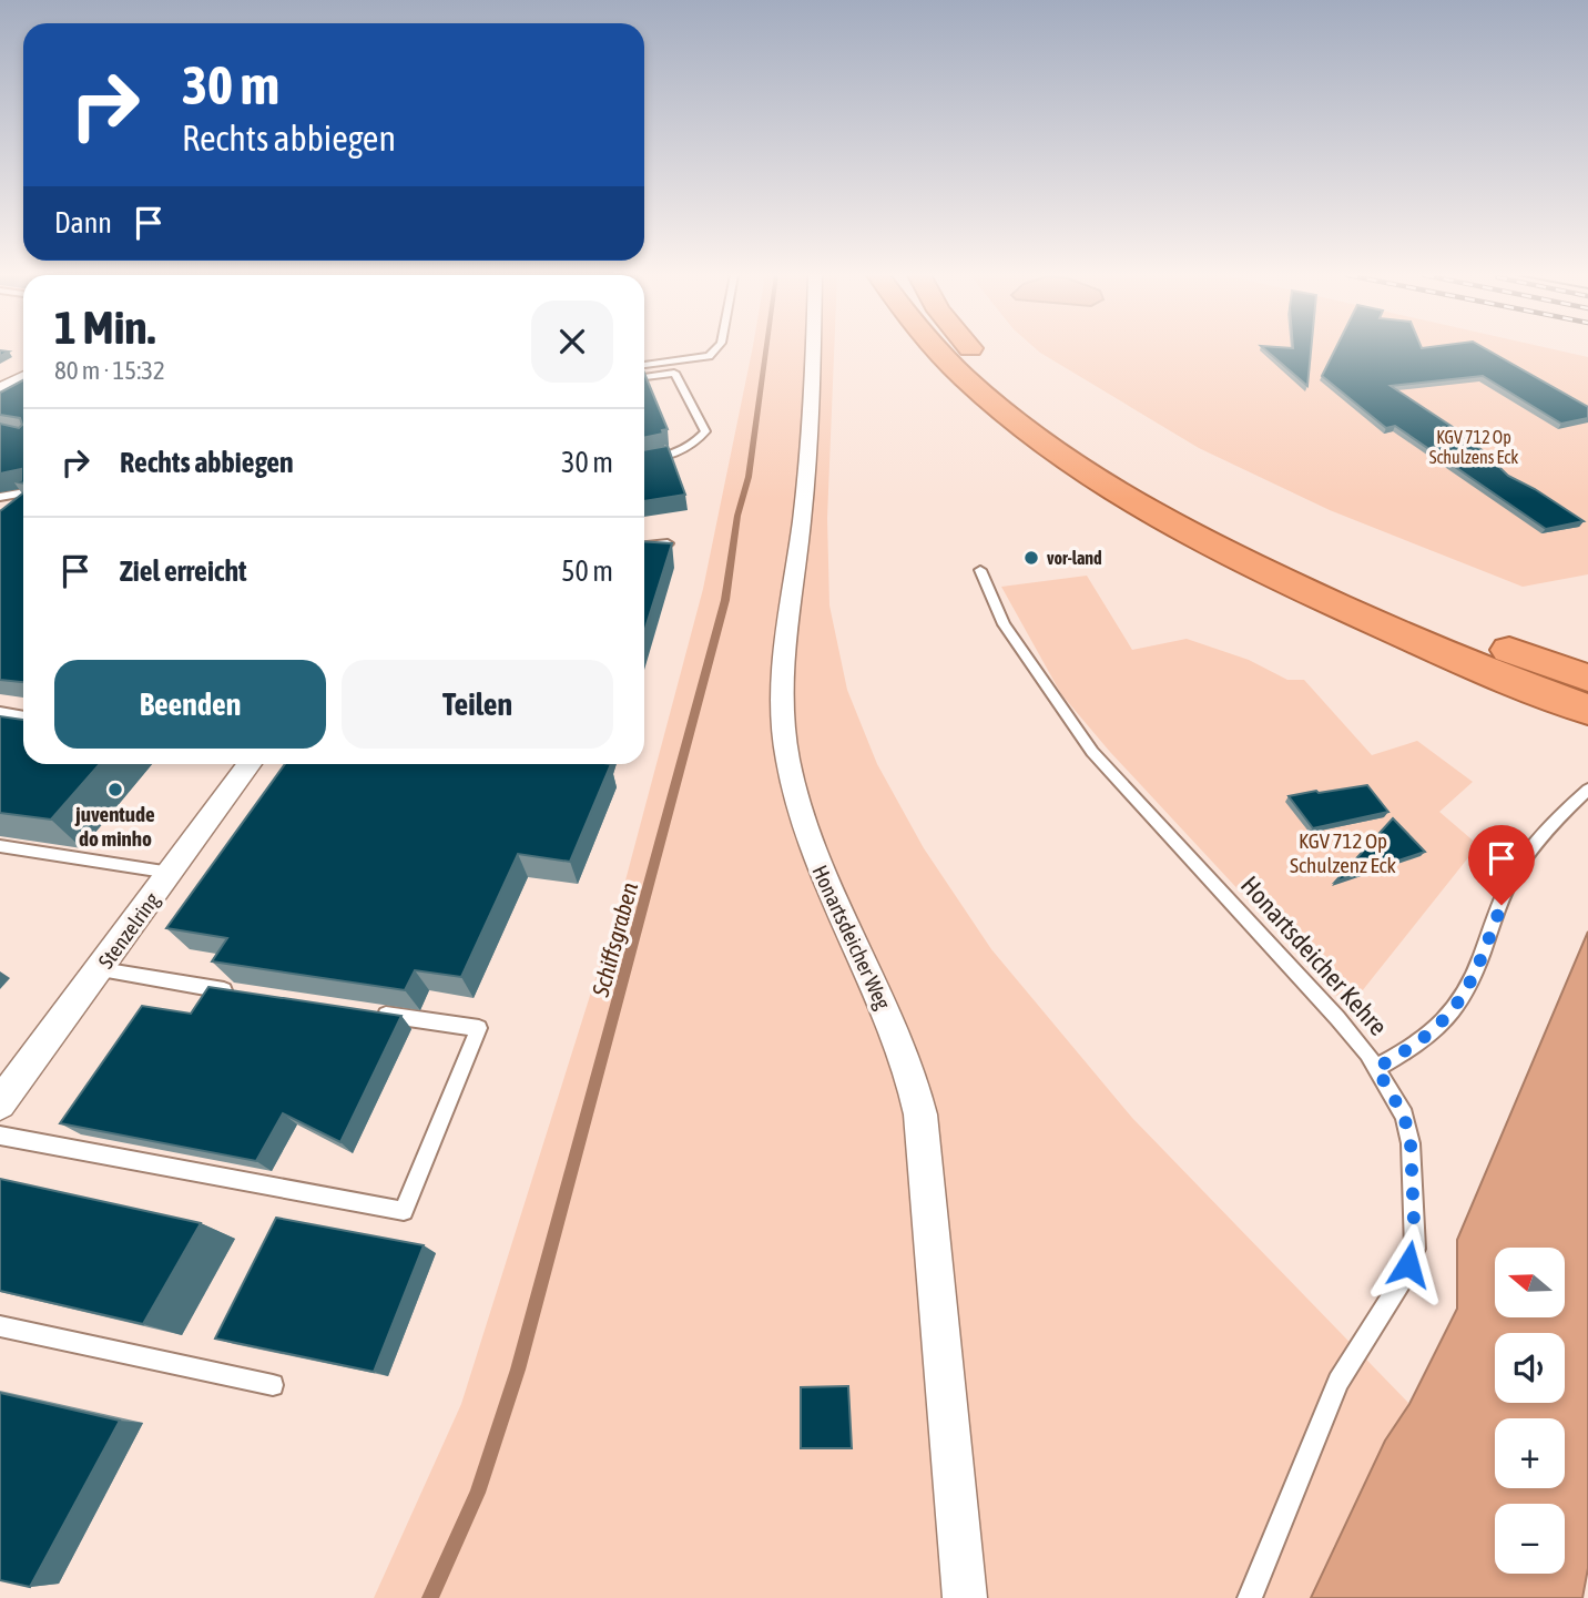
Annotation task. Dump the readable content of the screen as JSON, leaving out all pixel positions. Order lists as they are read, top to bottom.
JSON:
{
  "streets": {
    "street": ["Stenzelring", "Honartsdeicher Weg"],
    "lane": ["Honartsdeicher Kehre"]
  },
  "water": ["Schiffsgraben"],
  "parks": ["KGV 712 Op Schulzens Eck", "KGV 712 Op Schulzenz Eck"],
  "places": ["vor-land", "juventude do minho"],
  "north": "left",
  "page": {
    "turn": ["30 m", "Rechts abbiegen"],
    "then": "Dann",
    "heading": ["1 Min.", "80 m · 15:32"],
    "list": [
      {
        "name": "Rechts abbiegen",
        "value": "30 m"
      },
      {
        "name": "Ziel erreicht",
        "value": "50 m"
      }
    ],
    "buttons": ["Beenden", "Teilen"],
    "map_buttons": ["+", "−"]
  }
}
